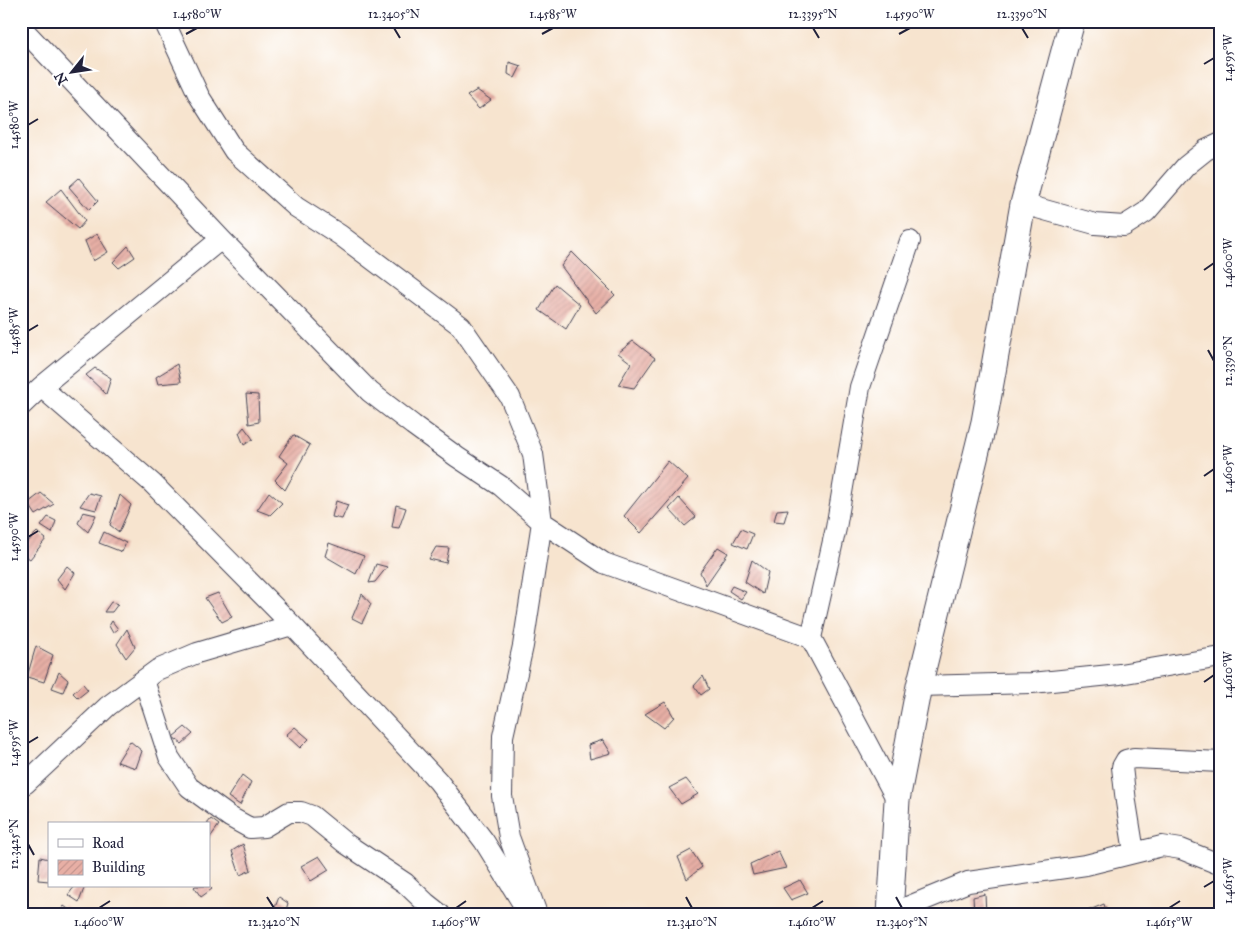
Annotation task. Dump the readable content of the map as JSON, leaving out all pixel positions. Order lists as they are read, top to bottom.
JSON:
{
  "legend": ["Road", "Building"],
  "north": "bottom left",
  "coordinates": [
    "1.4580°W",
    "12.3405°N",
    "1.4585°W",
    "12.3395°N",
    "1.4590°W",
    "12.3390°N",
    "1.4595°W",
    "1.4600°W",
    "1.4605°W",
    "1.4610°W",
    "12.3425°N",
    "1.4615°W",
    "12.3420°N",
    "12.3410°N"
  ]
}
